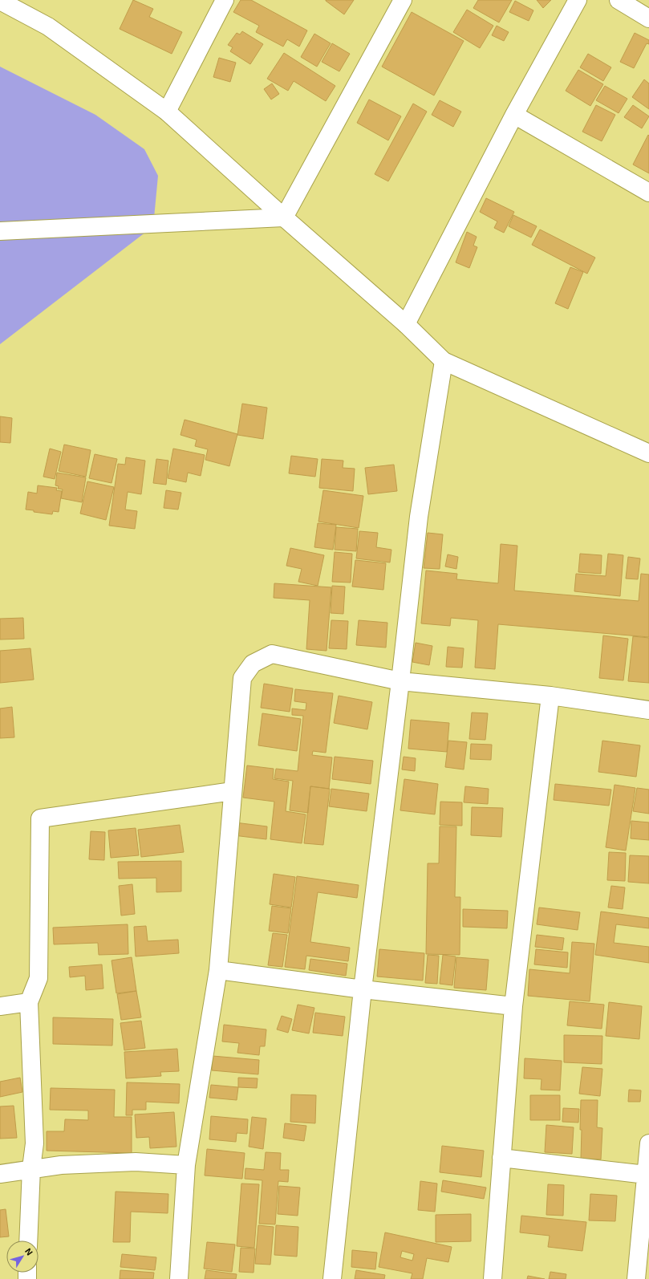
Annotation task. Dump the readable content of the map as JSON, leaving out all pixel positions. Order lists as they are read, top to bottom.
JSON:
{
  "north": "top right"
}
